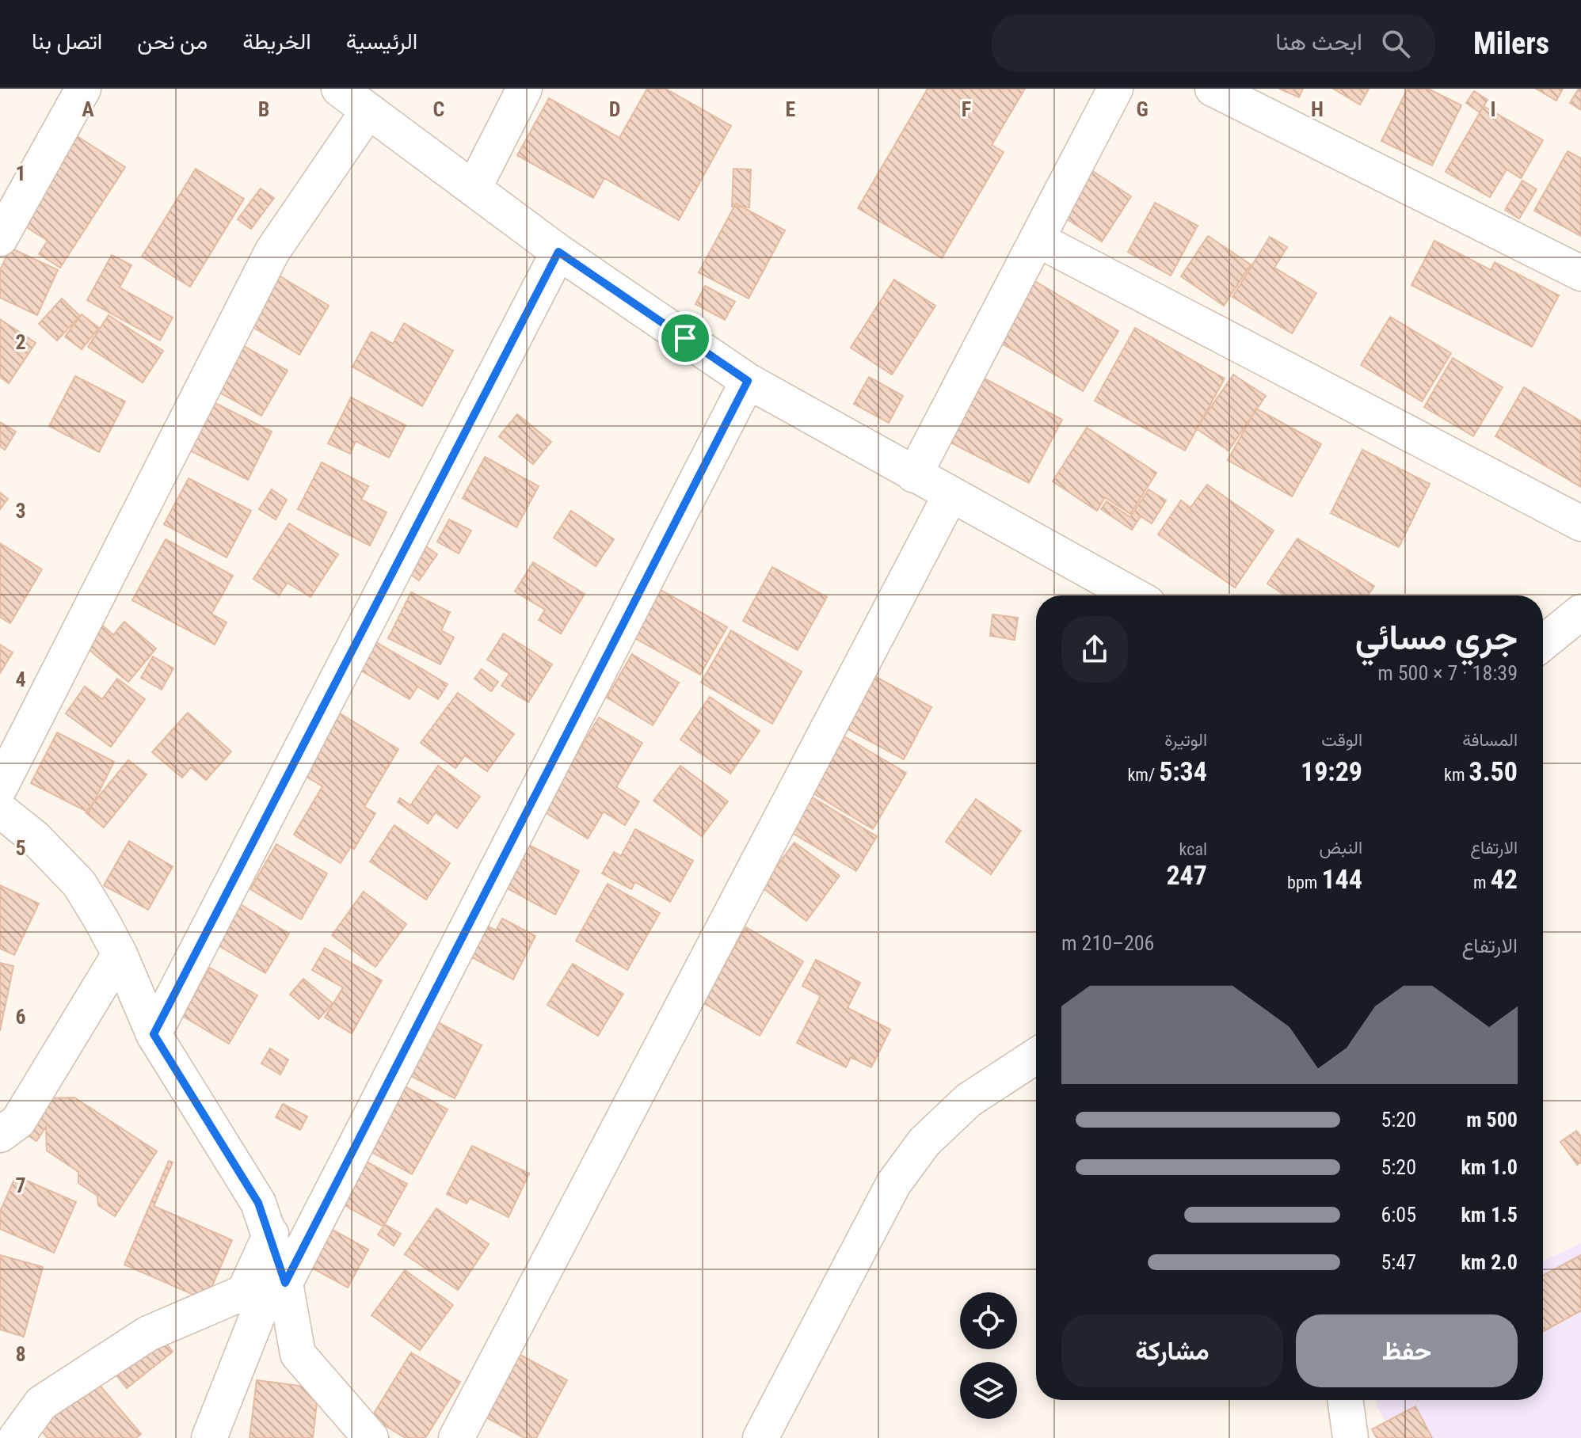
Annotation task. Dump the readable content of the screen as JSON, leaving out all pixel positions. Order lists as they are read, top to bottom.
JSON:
{
  "page": {
    "header": "Milers",
    "search": "ابحث هنا",
    "nav": [
      "الرئيسية",
      "الخريطة",
      "من نحن",
      "اتصل بنا"
    ],
    "heading": ["جري مسائي", "18:39 · 7 × 500 m"],
    "stats": [
      ["المسافة", "3.50 km"],
      ["الوقت", "19:29"],
      ["الوتيرة", "5:34 /km"],
      ["الارتفاع", "42 m"],
      ["النبض", "144 bpm"],
      ["kcal", "247"]
    ],
    "chart": ["الارتفاع", "206–210 m"],
    "list": [
      {
        "name": "500 m",
        "note": "5:20"
      },
      {
        "name": "1.0 km",
        "note": "5:20"
      },
      {
        "name": "1.5 km",
        "note": "6:05"
      },
      {
        "name": "2.0 km",
        "note": "5:47"
      }
    ],
    "buttons": ["حفظ", "مشاركة"]
  },
  "grid": {
    "columns": [
      "A",
      "B",
      "C",
      "D",
      "E",
      "F",
      "G",
      "H",
      "I"
    ],
    "rows": [
      "1",
      "2",
      "3",
      "4",
      "5",
      "6",
      "7",
      "8"
    ]
  }
}
